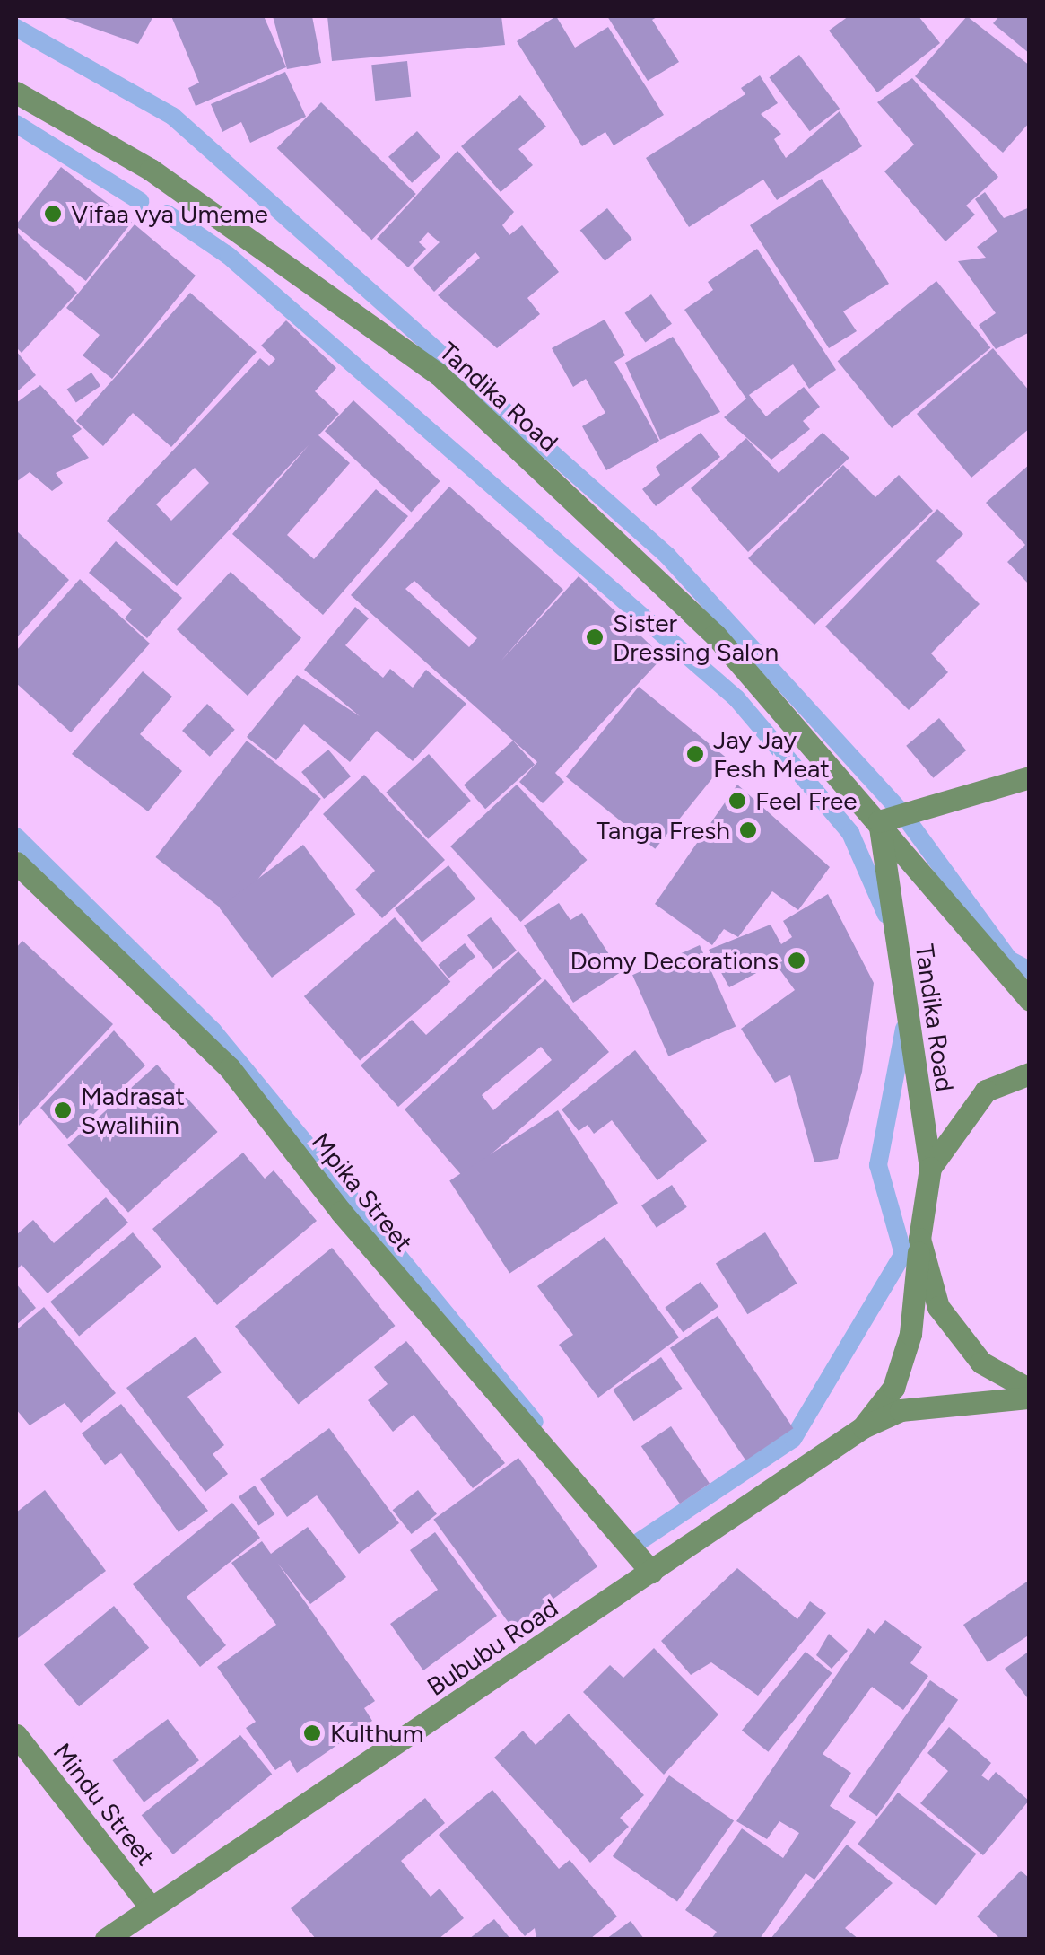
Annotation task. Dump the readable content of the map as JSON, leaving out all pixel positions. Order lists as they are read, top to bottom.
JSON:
{
  "streets": {
    "street": [
      "Tandika Road",
      "Mpika Street",
      "Bububu Road",
      "Mindu Street"
    ]
  },
  "crossings": [
    ["Mpika Street", "Bububu Road"],
    ["Bububu Road", "Mindu Street"]
  ],
  "places": [
    "Vifaa vya Umeme",
    "Sister Dressing Salon",
    "Jay Jay Fesh Meat",
    "Feel Free",
    "Tanga Fresh",
    "Domy Decorations",
    "Madrasat Swalihiin",
    "Kulthum"
  ]
}
